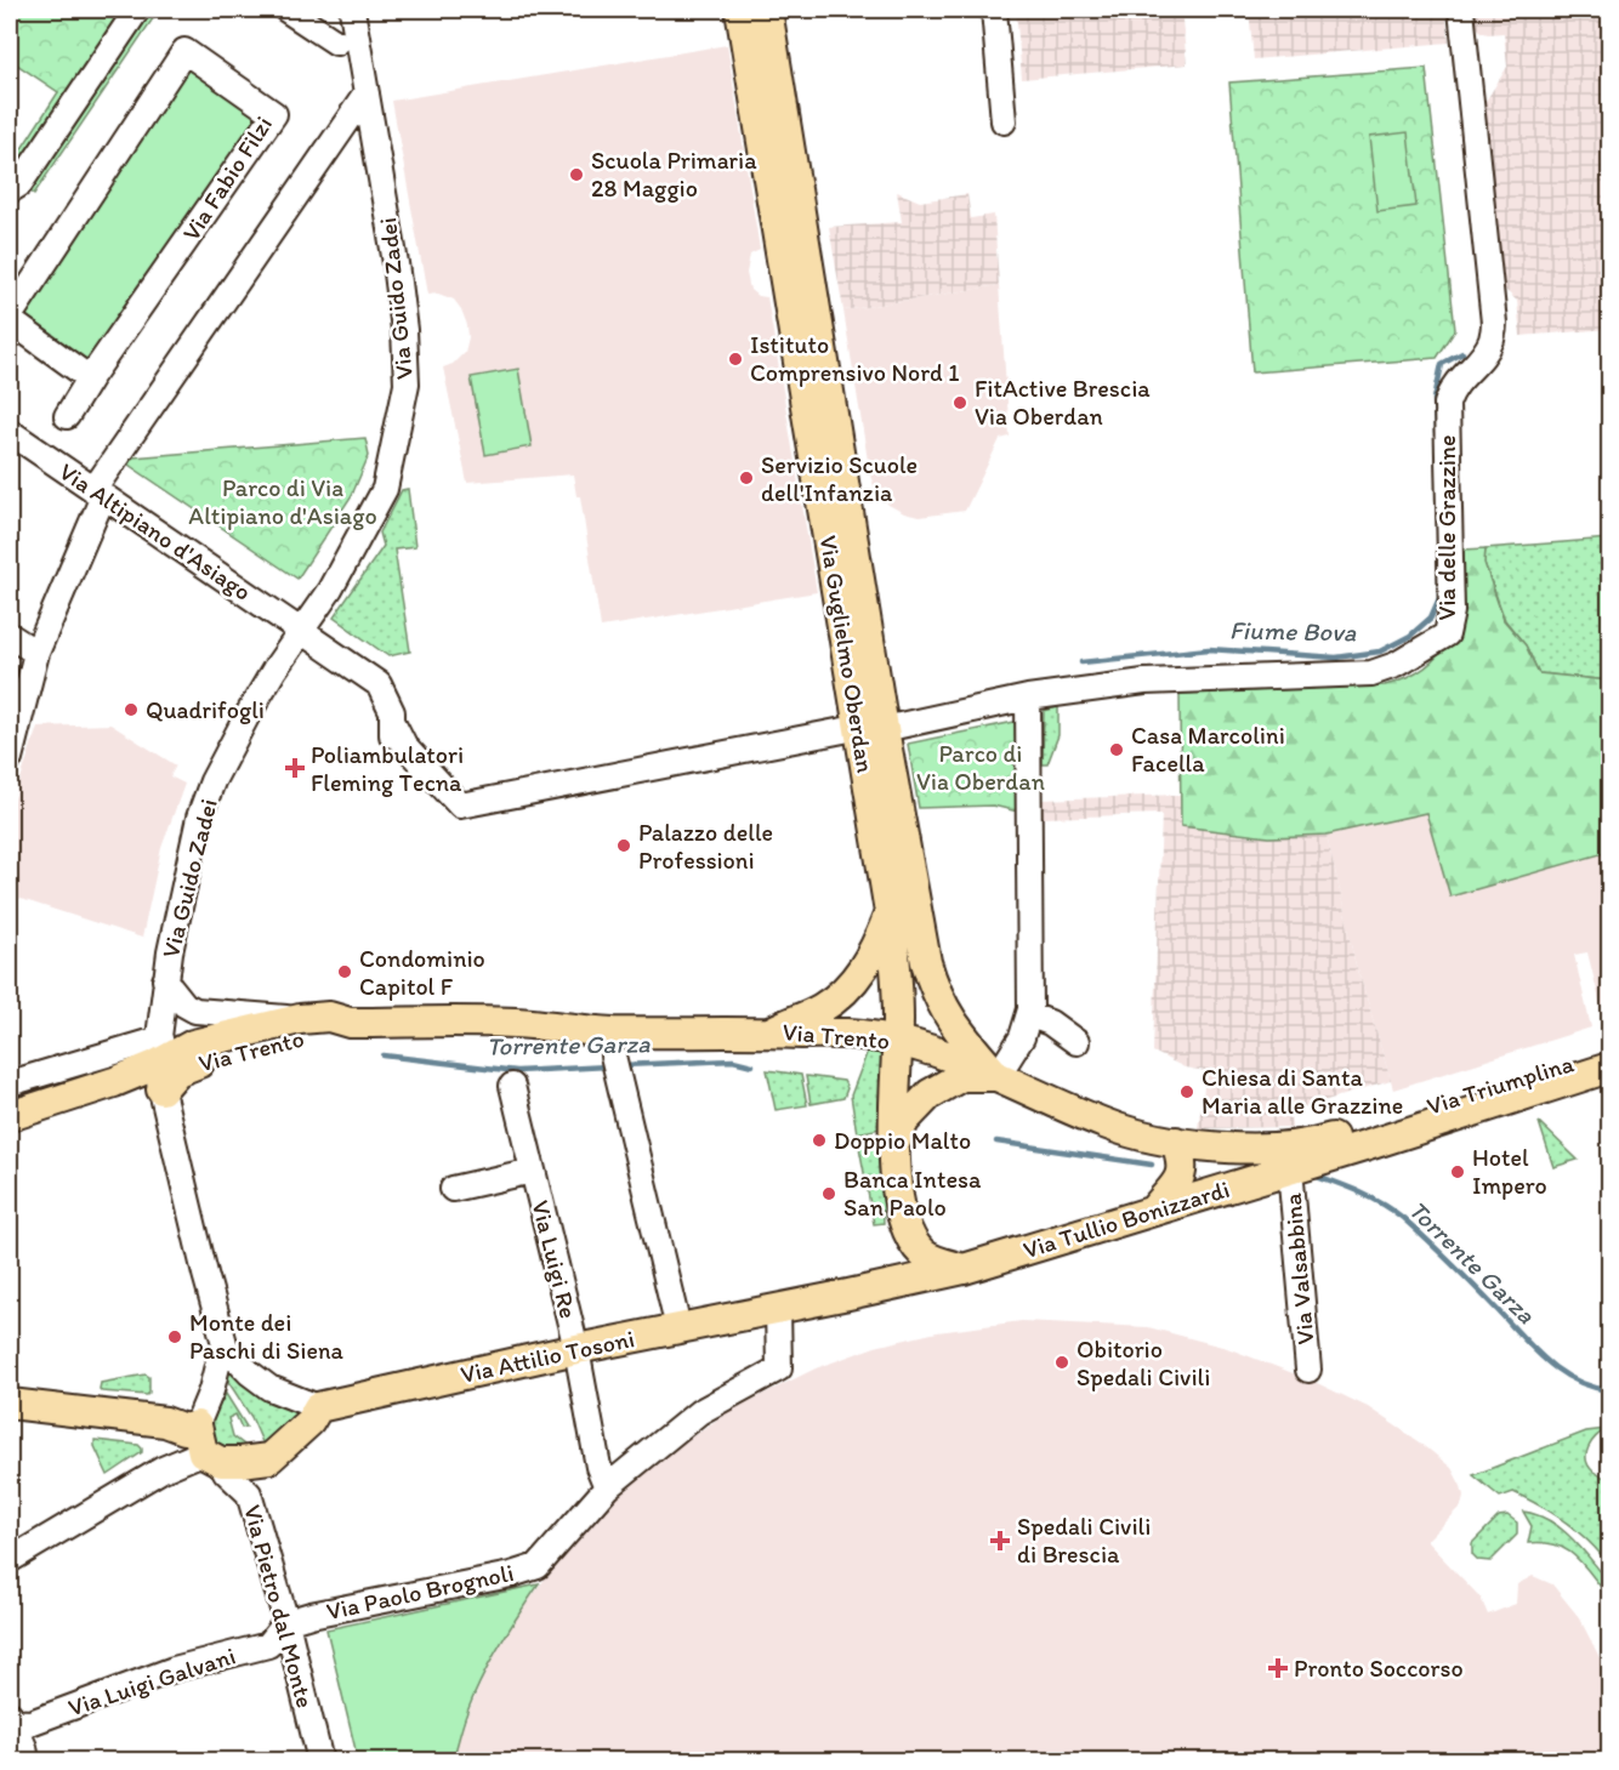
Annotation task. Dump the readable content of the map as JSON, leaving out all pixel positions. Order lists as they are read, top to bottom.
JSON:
{
  "streets": {
    "main road": [
      "Via Guglielmo Oberdan",
      "Via Trento",
      "Via Triumplina",
      "Via Tullio Bonizzardi",
      "Via Attilio Tosoni"
    ],
    "street": [
      "Via Fabio Filzi",
      "Via Guido Zadei",
      "Via delle Grazzine",
      "Via Altipiano d'Asiago",
      "Via Luigi Re",
      "Via Valsabbina",
      "Via Paolo Brognoli",
      "Via Pietro dal Monte",
      "Via Luigi Galvani"
    ]
  },
  "crossings": [
    ["Via Guido Zadei", "Via Altipiano d'Asiago"],
    ["Via Guido Zadei", "Via Trento"],
    ["Via delle Grazzine", "Via Guglielmo Oberdan"],
    ["Via Guglielmo Oberdan", "Via Trento"],
    ["Via Guglielmo Oberdan", "Via Tullio Bonizzardi"],
    ["Via Trento", "Via Triumplina"],
    ["Via Triumplina", "Via Tullio Bonizzardi"],
    ["Via Triumplina", "Via Valsabbina"],
    ["Via Tullio Bonizzardi", "Via Valsabbina"],
    ["Via Tullio Bonizzardi", "Via Attilio Tosoni"],
    ["Via Tullio Bonizzardi", "Via Paolo Brognoli"],
    ["Via Luigi Re", "Via Attilio Tosoni"],
    ["Via Attilio Tosoni", "Via Paolo Brognoli"],
    ["Via Paolo Brognoli", "Via Pietro dal Monte"],
    ["Via Paolo Brognoli", "Via Luigi Galvani"],
    ["Via Pietro dal Monte", "Via Luigi Galvani"]
  ],
  "water": ["Fiume Bova", "Torrente Garza"],
  "parks": ["Parco di Via Altipiano d'Asiago", "Parco di Via Oberdan"],
  "places": {
    "other": [
      "Scuola Primaria 28 Maggio",
      "Istituto Comprensivo Nord 1",
      "FitActive Brescia Via Oberdan",
      "Servizio Scuole dell'Infanzia",
      "Quadrifogli",
      "Casa Marcolini Facella",
      "Palazzo delle Professioni",
      "Condominio Capitol F",
      "Chiesa di Santa Maria alle Grazzine",
      "Doppio Malto",
      "Hotel Impero",
      "Banca Intesa San Paolo",
      "Monte dei Paschi di Siena",
      "Obitorio Spedali Civili"
    ],
    "health": ["Poliambulatori Fleming Tecna", "Spedali Civili di Brescia", "Pronto Soccorso"]
  }
}
